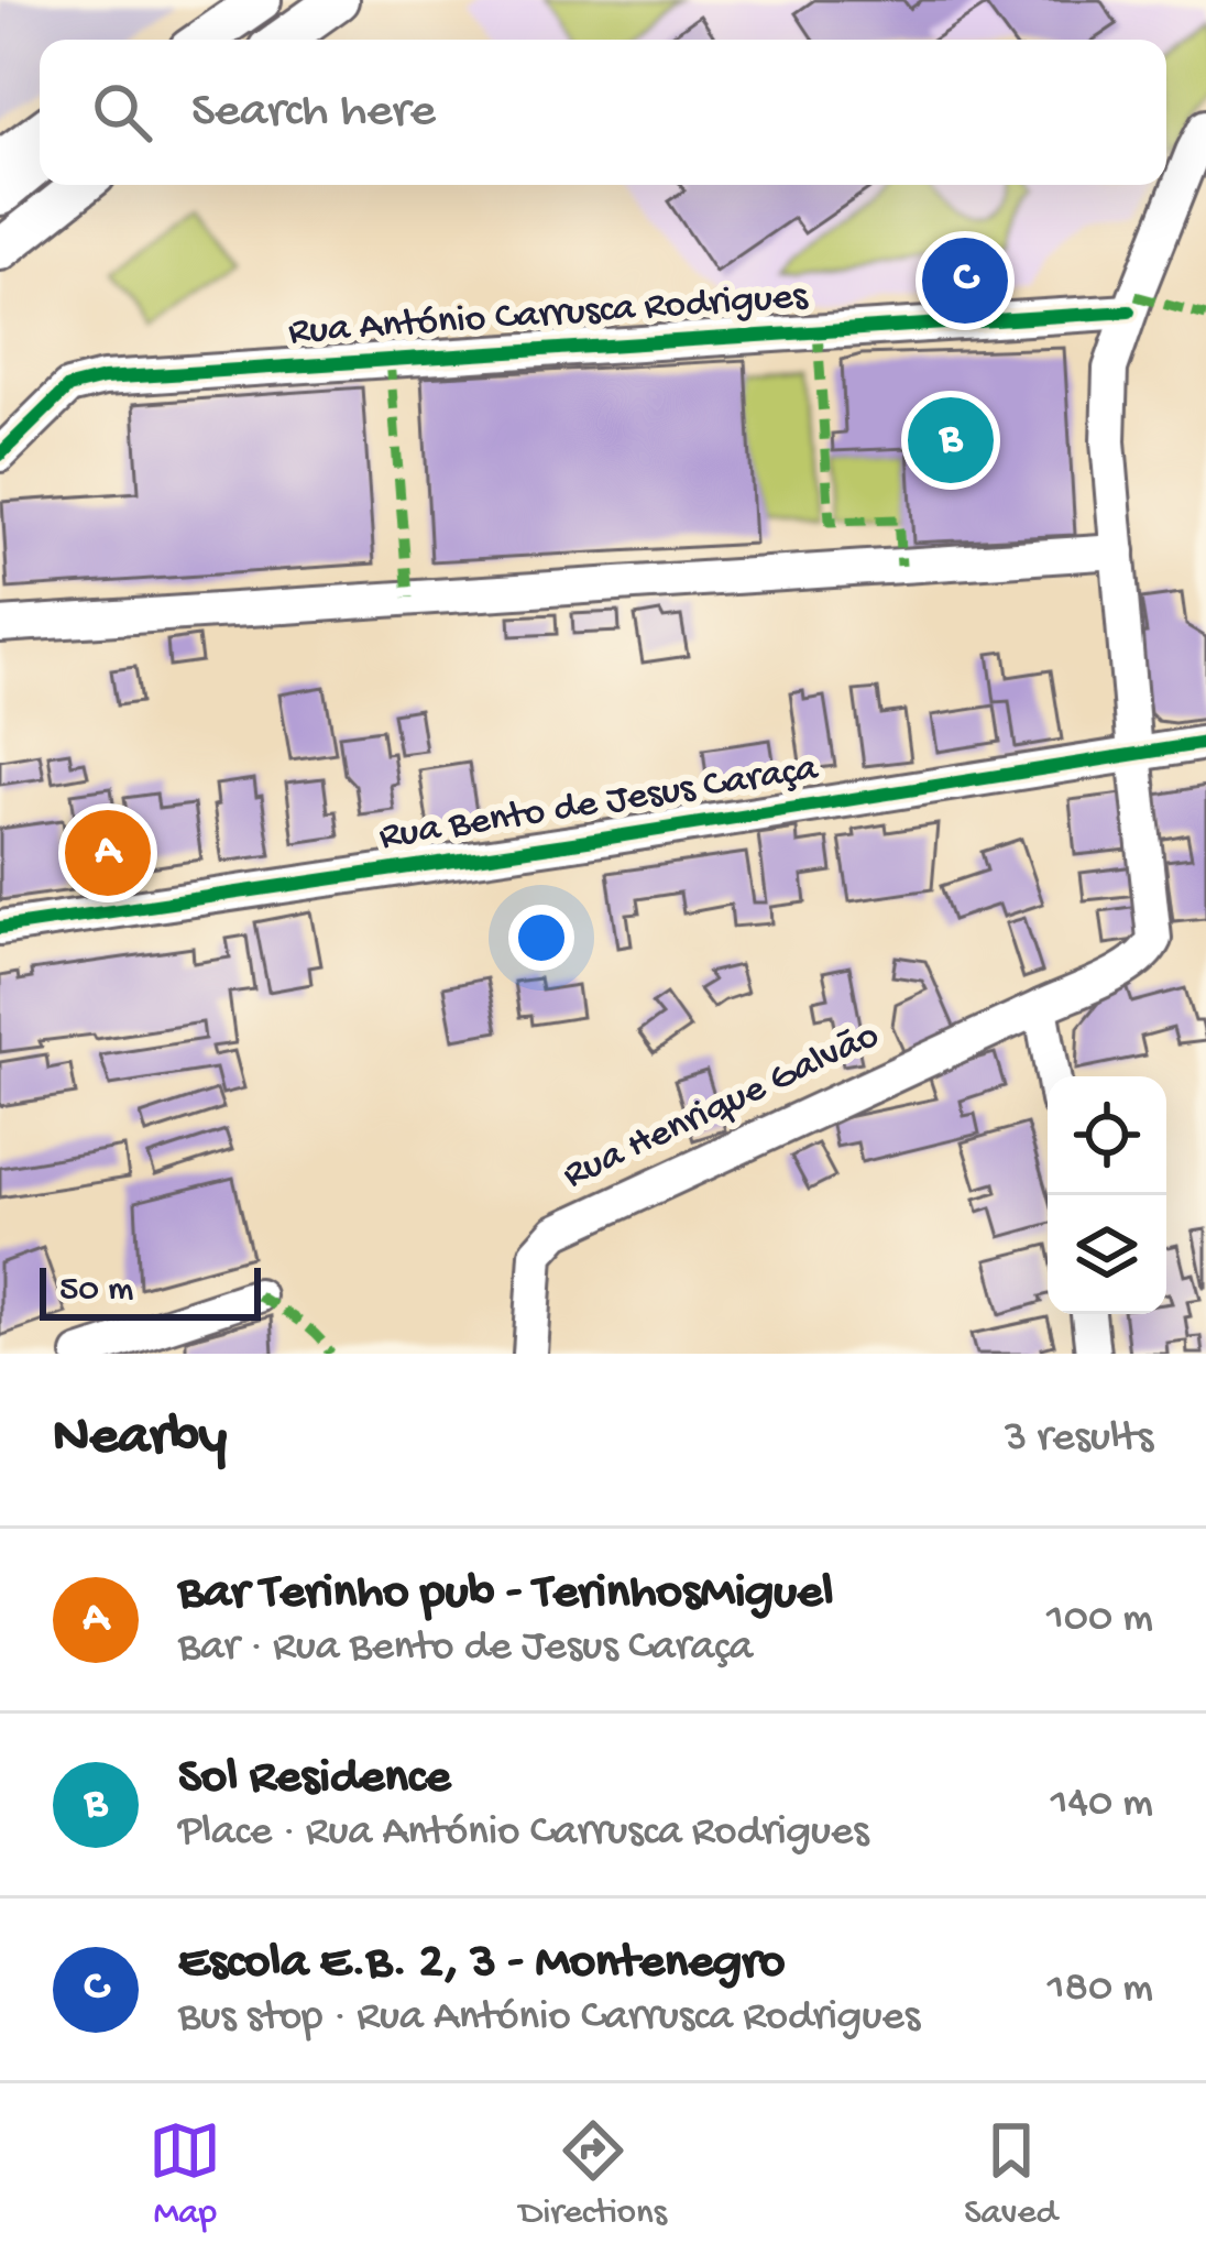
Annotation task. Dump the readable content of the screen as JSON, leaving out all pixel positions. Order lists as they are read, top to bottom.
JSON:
{
  "streets": {
    "street": ["Rua António Carrusca Rodrigues", "Rua Bento de Jesus Caraça", "Rua Henrique Galvão"]
  },
  "crossings": [
    ["Rua António Carrusca Rodrigues", "Rua Henrique Galvão"],
    ["Rua Bento de Jesus Caraça", "Rua Henrique Galvão"]
  ],
  "scale_bar": "50 m",
  "page": {
    "search": "Search here",
    "pins": ["C", "B", "A"],
    "scale": "50 m",
    "heading": ["Nearby", "3 results"],
    "list": [
      {
        "mark": "A",
        "name": "Bar Terinho pub - TerinhosMiguel",
        "note": "Bar · Rua Bento de Jesus Caraça",
        "value": "100 m"
      },
      {
        "mark": "B",
        "name": "Sol Residence",
        "note": "Place · Rua António Carrusca Rodrigues",
        "value": "140 m"
      },
      {
        "mark": "C",
        "name": "Escola E.B. 2, 3 - Montenegro",
        "note": "Bus stop · Rua António Carrusca Rodrigues",
        "value": "180 m"
      }
    ],
    "nav": ["Map", "Directions", "Saved"]
  }
}
